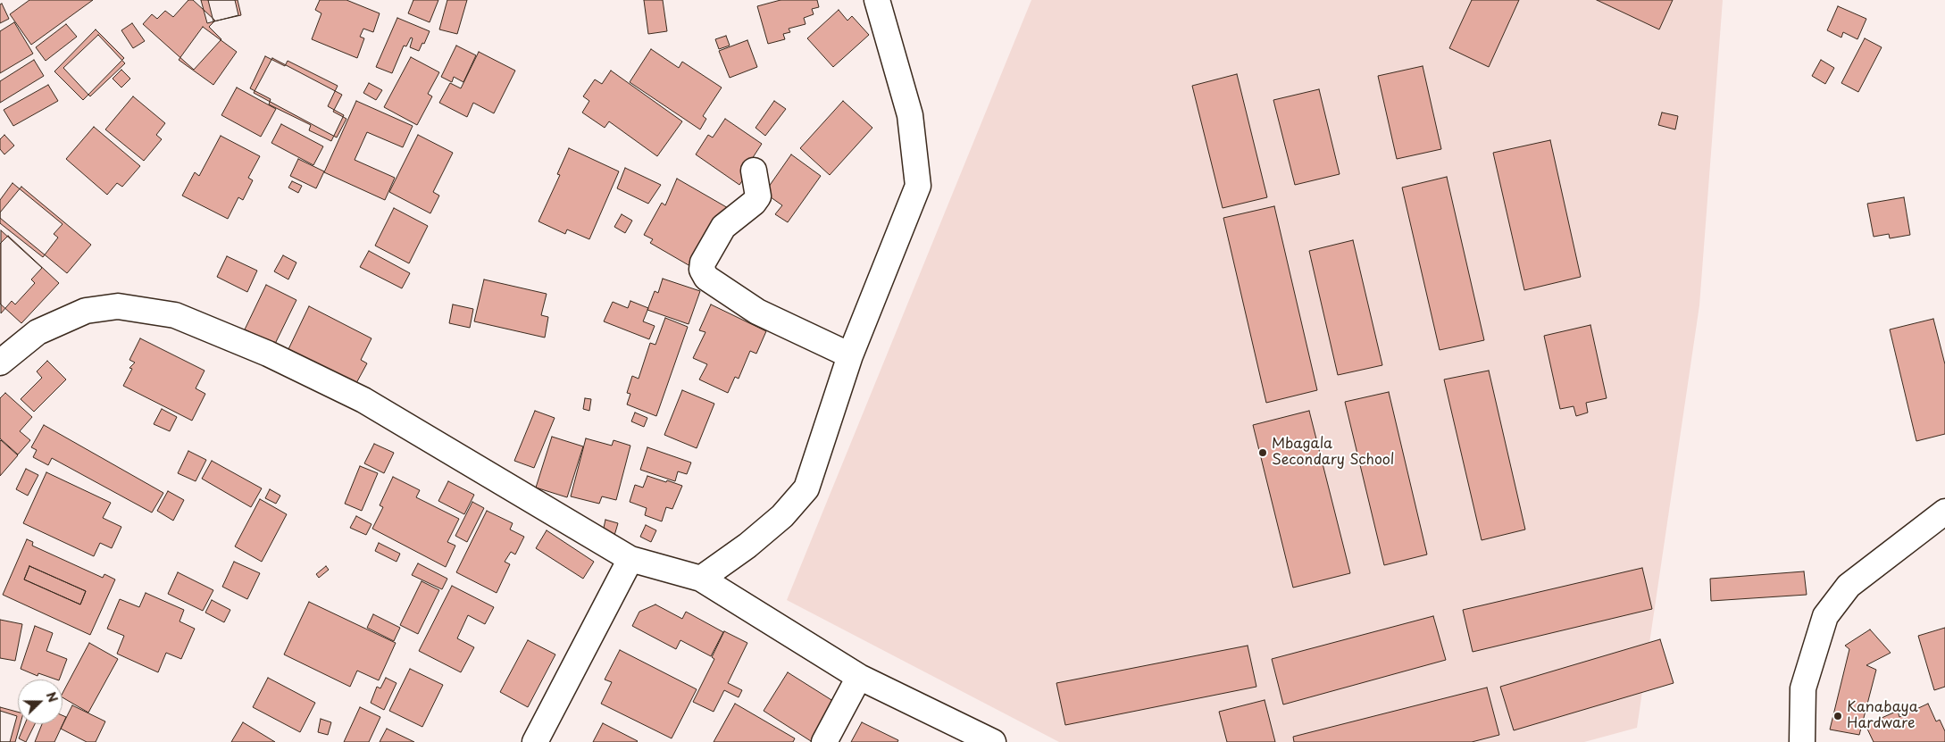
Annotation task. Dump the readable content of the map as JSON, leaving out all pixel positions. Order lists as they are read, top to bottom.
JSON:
{
  "places": ["Mbagala Secondary School", "Kanabaya Hardware"],
  "north": "right"
}
